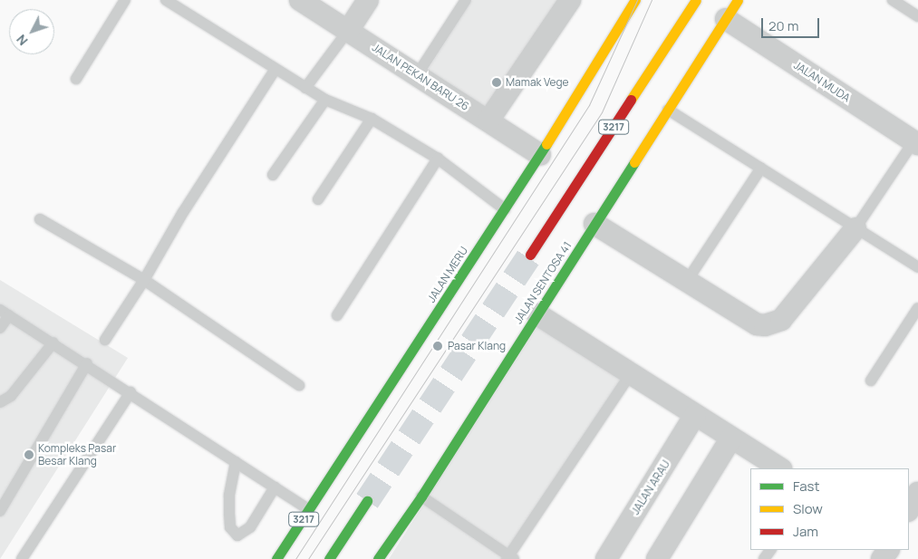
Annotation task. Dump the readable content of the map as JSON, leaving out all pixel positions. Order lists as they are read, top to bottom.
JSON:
{
  "streets": {
    "main road": ["3217", "JALAN MERU", "JALAN SENTOSA 41"],
    "street": ["JALAN PEKAN BARU 26", "JALAN MUDA", "JALAN ARAU"]
  },
  "crossings": [
    ["JALAN PEKAN BARU 26", "JALAN MERU"],
    ["JALAN MUDA", "JALAN SENTOSA 41"]
  ],
  "places": ["Mamak Vege", "Pasar Klang", "Kompleks Pasar Besar Klang"],
  "legend": ["Fast", "Slow", "Jam"],
  "scale_bar": "20 m",
  "north": "bottom left"
}
